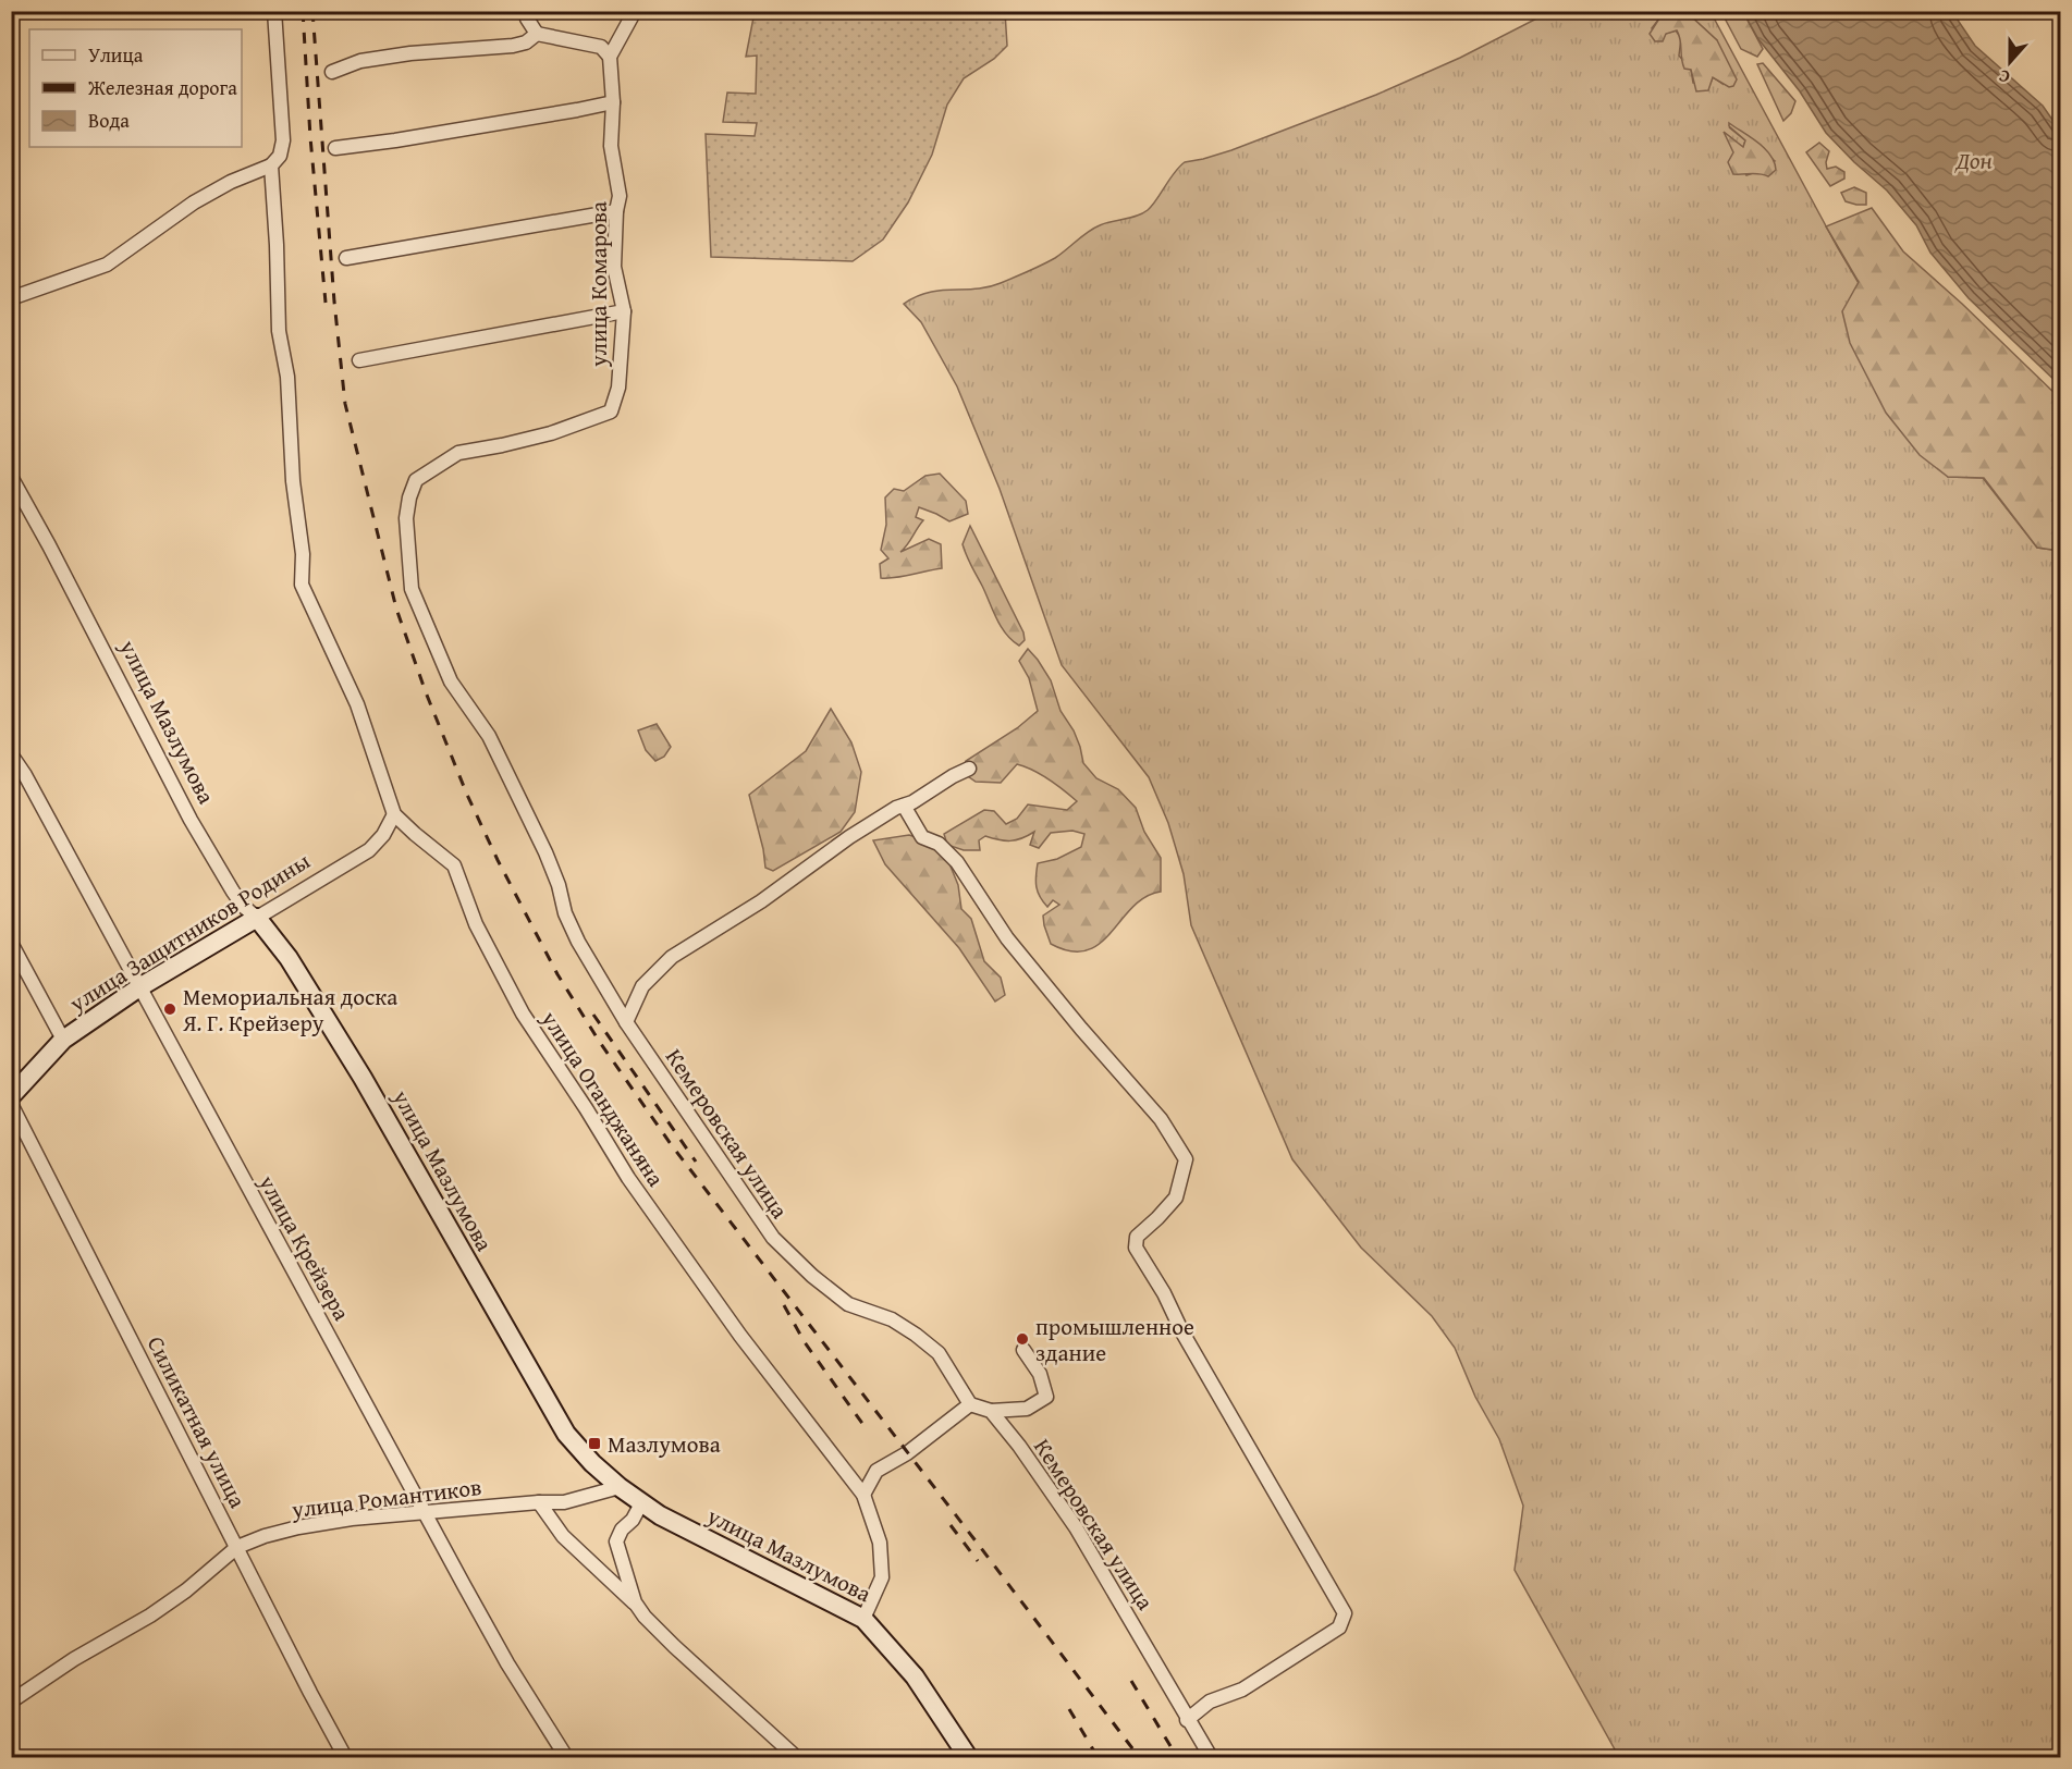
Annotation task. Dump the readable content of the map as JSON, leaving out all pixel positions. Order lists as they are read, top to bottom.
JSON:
{
  "streets": {
    "street": [
      "улица Комарова",
      "улица Мазлумова",
      "улица Защитников Родины",
      "улица Оганджаняна",
      "Кемеровская улица",
      "улица Крейзера",
      "Силикатная улица",
      "улица Романтиков"
    ]
  },
  "crossings": [
    ["улица Комарова", "Кемеровская улица"],
    ["улица Мазлумова", "улица Защитников Родины"],
    ["улица Мазлумова", "улица Оганджаняна"],
    ["улица Мазлумова", "улица Романтиков"],
    ["улица Защитников Родины", "улица Оганджаняна"],
    ["улица Защитников Родины", "улица Крейзера"],
    ["улица Крейзера", "улица Романтиков"],
    ["Силикатная улица", "улица Романтиков"]
  ],
  "water": ["Дон"],
  "places": {
    "other": ["Мемориальная доска Я. Г. Крейзеру", "промышленное здание"],
    "transit": ["Мазлумова"]
  },
  "legend": ["Улица", "Железная дорога", "Вода"],
  "north": "bottom"
}
